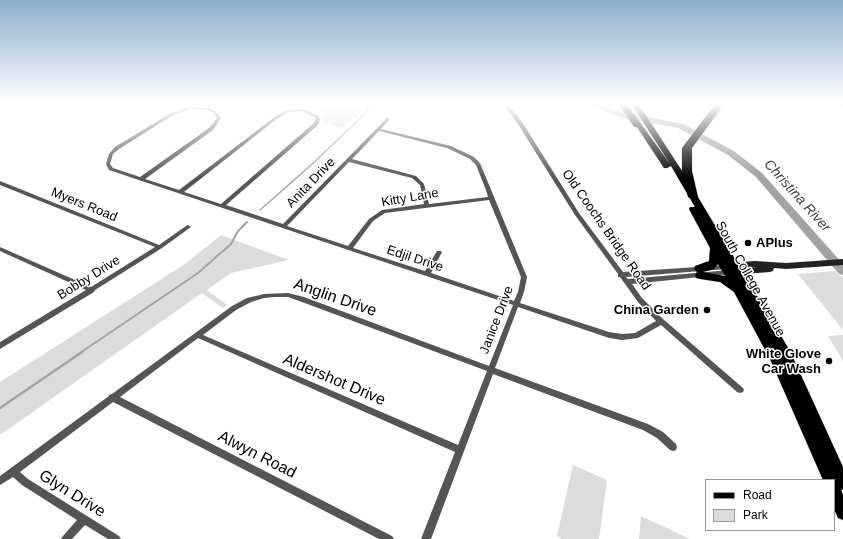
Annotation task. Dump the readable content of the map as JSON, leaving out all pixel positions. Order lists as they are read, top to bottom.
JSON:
{
  "streets": {
    "main road": ["South College Avenue"],
    "street": [
      "Anita Drive",
      "Kitty Lane",
      "Myers Road",
      "Old Coochs Bridge Road",
      "Edjil Drive",
      "Bobby Drive",
      "Anglin Drive",
      "Janice Drive",
      "Aldershot Drive",
      "Alwyn Road",
      "Glyn Drive"
    ]
  },
  "crossings": [
    ["Anita Drive", "Edjil Drive"],
    ["Anita Drive", "Janice Drive"],
    ["Kitty Lane", "Edjil Drive"],
    ["Kitty Lane", "Janice Drive"],
    ["Myers Road", "Bobby Drive"],
    ["Old Coochs Bridge Road", "Edjil Drive"],
    ["Edjil Drive", "Janice Drive"],
    ["Anglin Drive", "Janice Drive"],
    ["Anglin Drive", "Aldershot Drive"],
    ["Anglin Drive", "Alwyn Road"],
    ["Anglin Drive", "Glyn Drive"],
    ["Janice Drive", "Aldershot Drive"]
  ],
  "water": ["Christina River"],
  "places": ["APlus", "China Garden", "White Glove Car Wash"],
  "legend": ["Road", "Park"]
}
